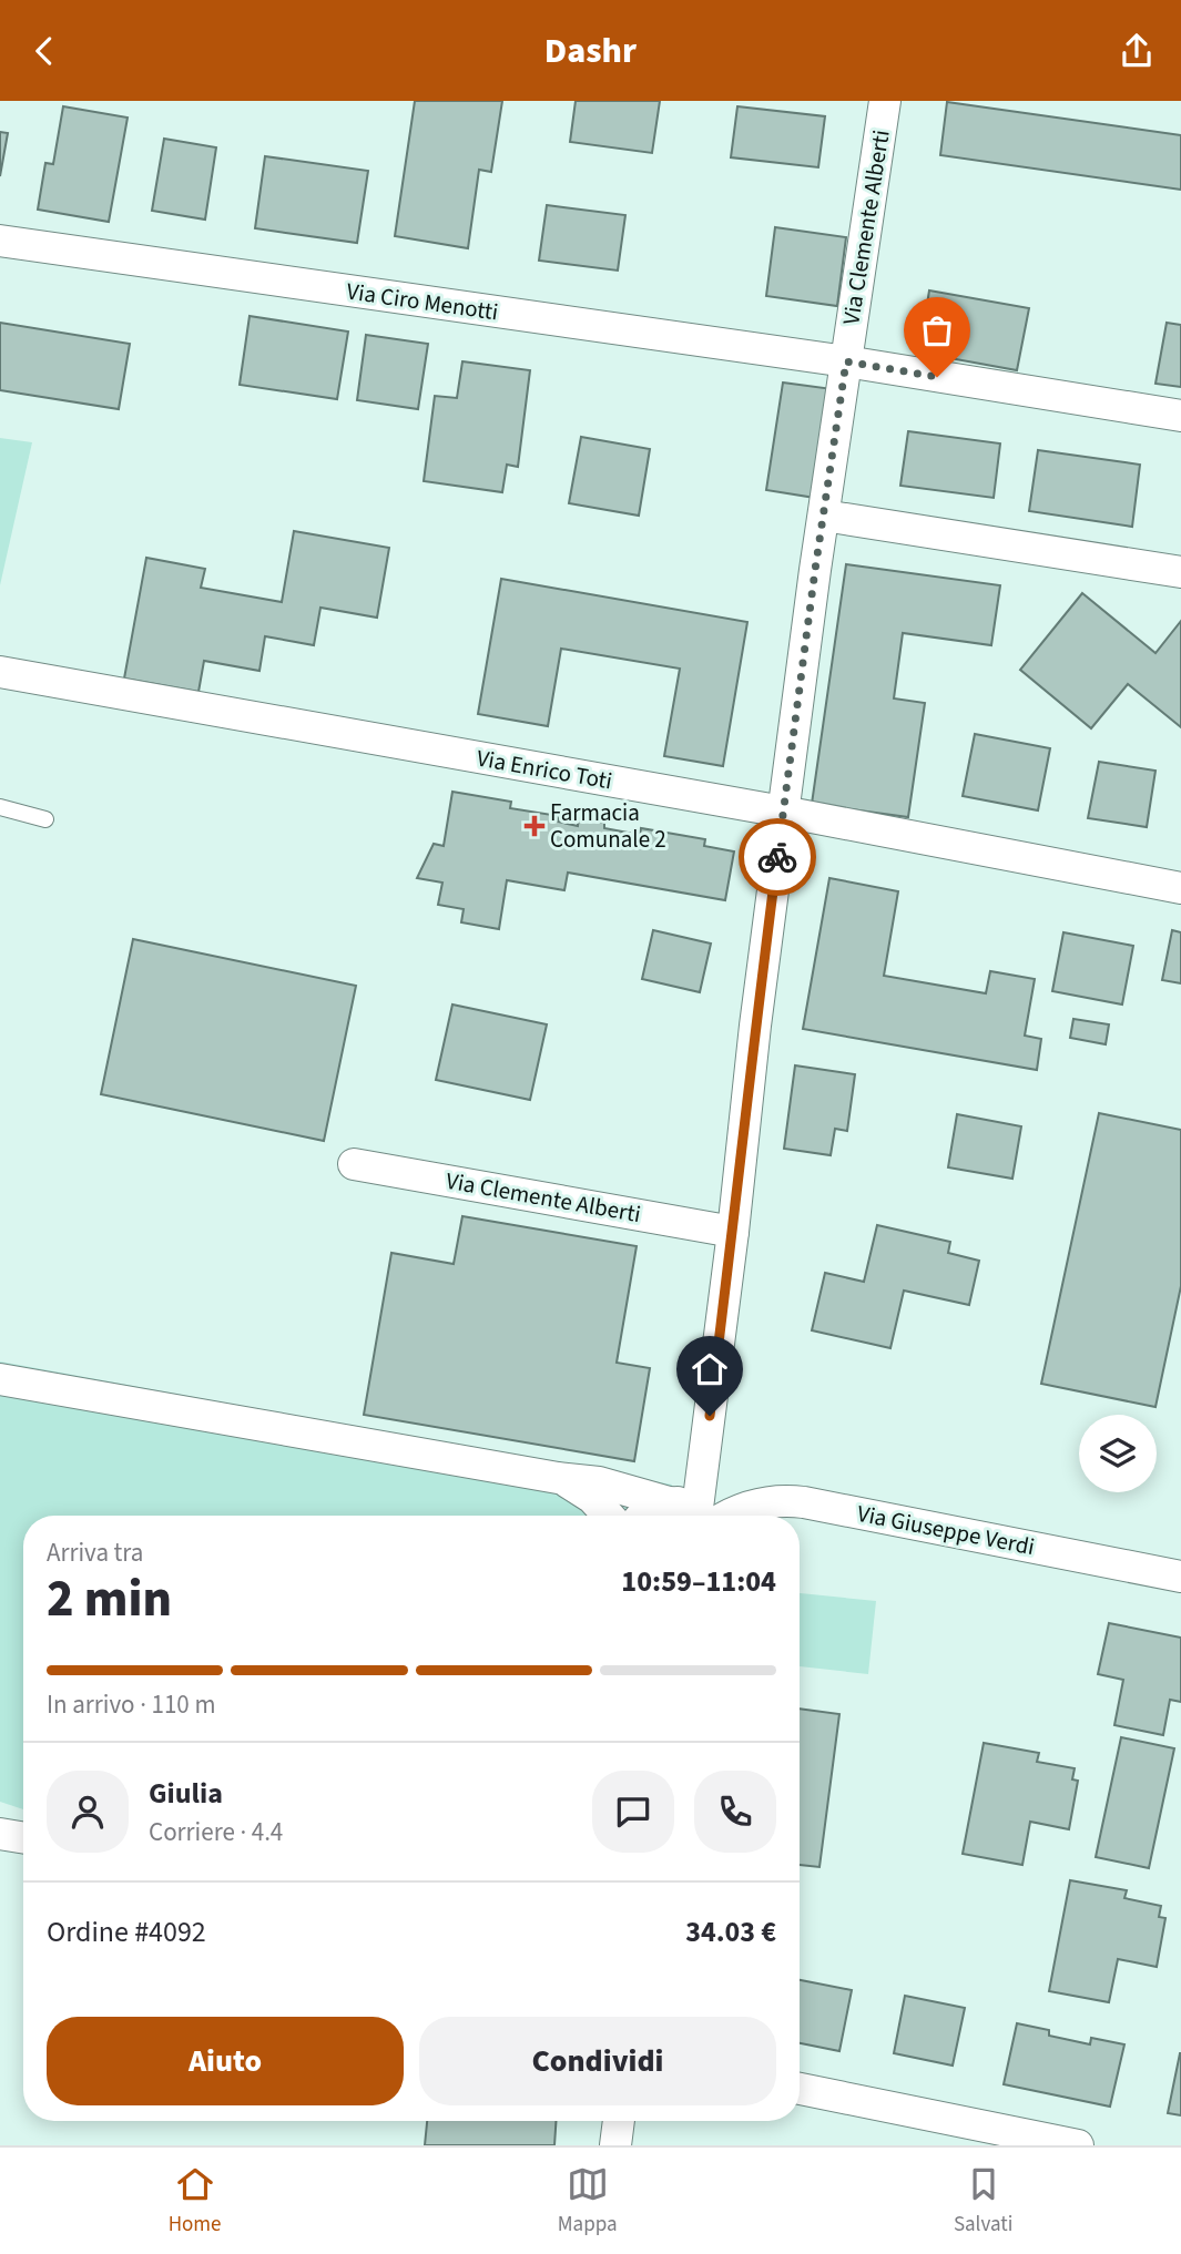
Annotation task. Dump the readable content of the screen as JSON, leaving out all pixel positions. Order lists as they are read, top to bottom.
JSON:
{
  "streets": {
    "street": [
      "Via Clemente Alberti",
      "Via Ciro Menotti",
      "Via Enrico Toti",
      "Via Giuseppe Verdi"
    ]
  },
  "crossings": [
    ["Via Clemente Alberti", "Via Ciro Menotti"],
    ["Via Clemente Alberti", "Via Enrico Toti"],
    ["Via Clemente Alberti", "Via Giuseppe Verdi"]
  ],
  "places": {
    "health": ["Farmacia Comunale 2"]
  },
  "page": {
    "header": "Dashr",
    "heading": ["2 min", "Arriva tra", "10:59–11:04"],
    "panel": [
      "Giulia",
      "Corriere · 4.4",
      "Ordine #4092",
      "34.03 €"
    ],
    "bar": "In arrivo · 110 m",
    "buttons": ["Aiuto", "Condividi"],
    "tabs": ["Home", "Mappa", "Salvati"]
  }
}
